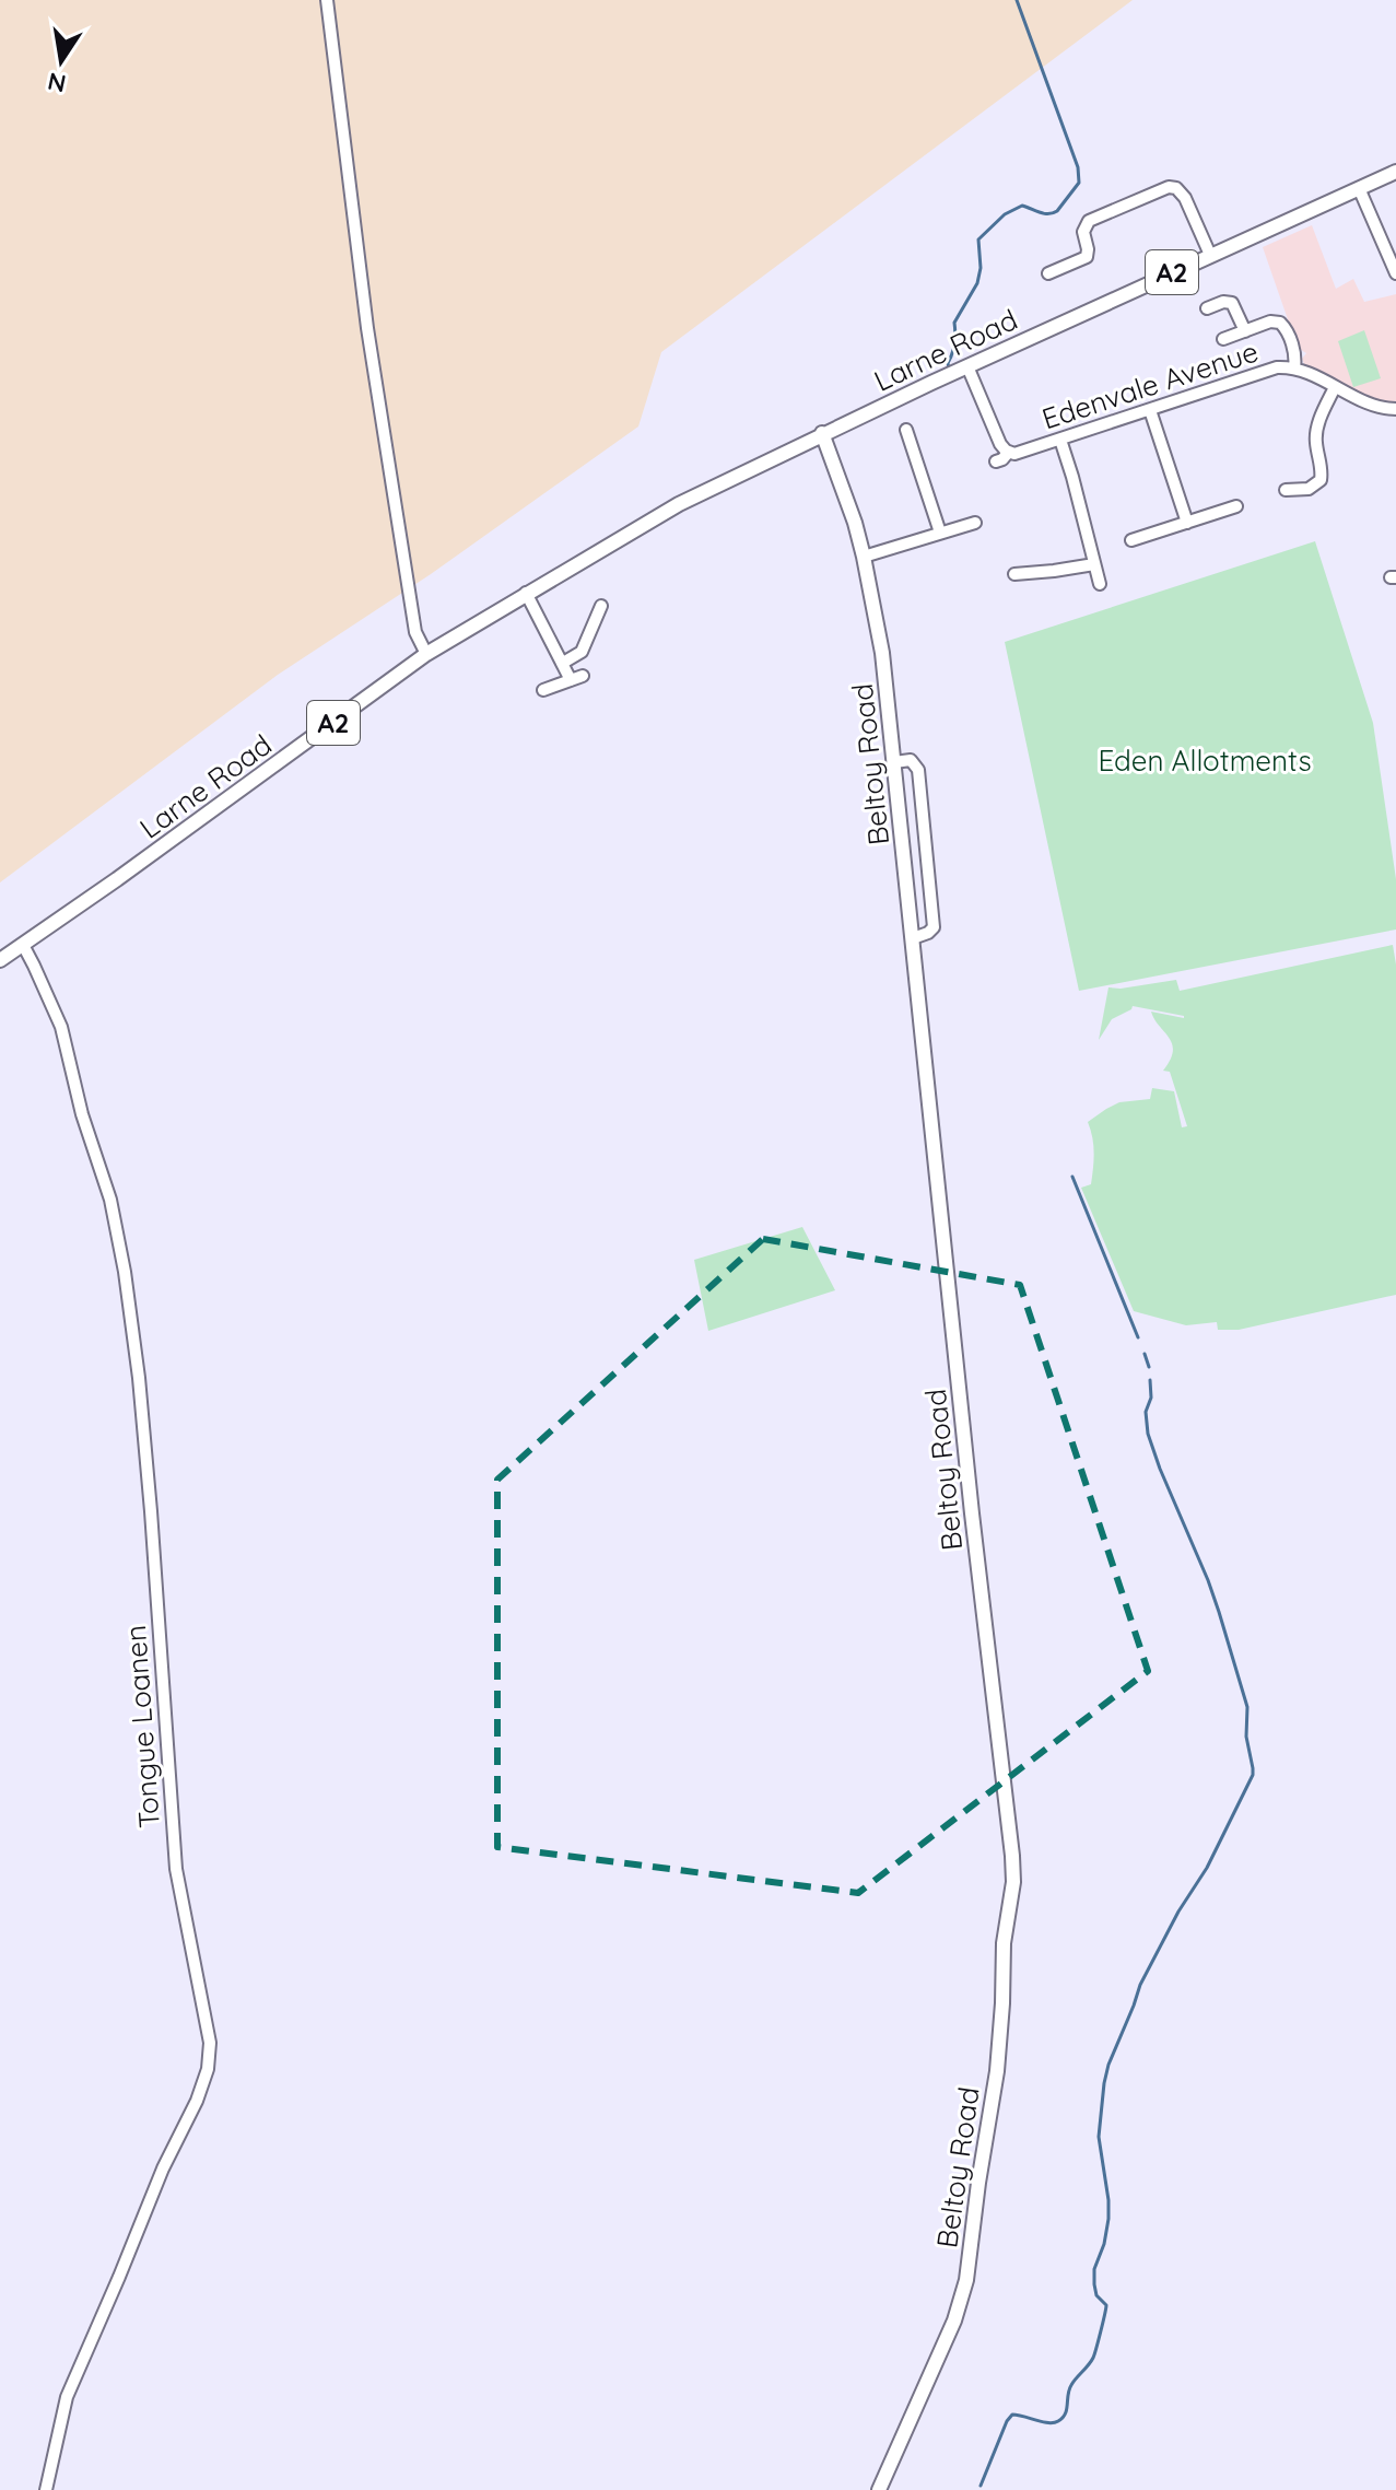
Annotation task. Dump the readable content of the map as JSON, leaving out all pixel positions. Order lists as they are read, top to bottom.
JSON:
{
  "streets": {
    "main road": ["A2", "Larne Road", "Beltoy Road"],
    "street": ["Edenvale Avenue", "Tongue Loanen"]
  },
  "crossings": [
    ["Larne Road", "Beltoy Road"],
    ["Larne Road", "Tongue Loanen"]
  ],
  "parks": ["Eden Allotments"],
  "north": "bottom"
}
